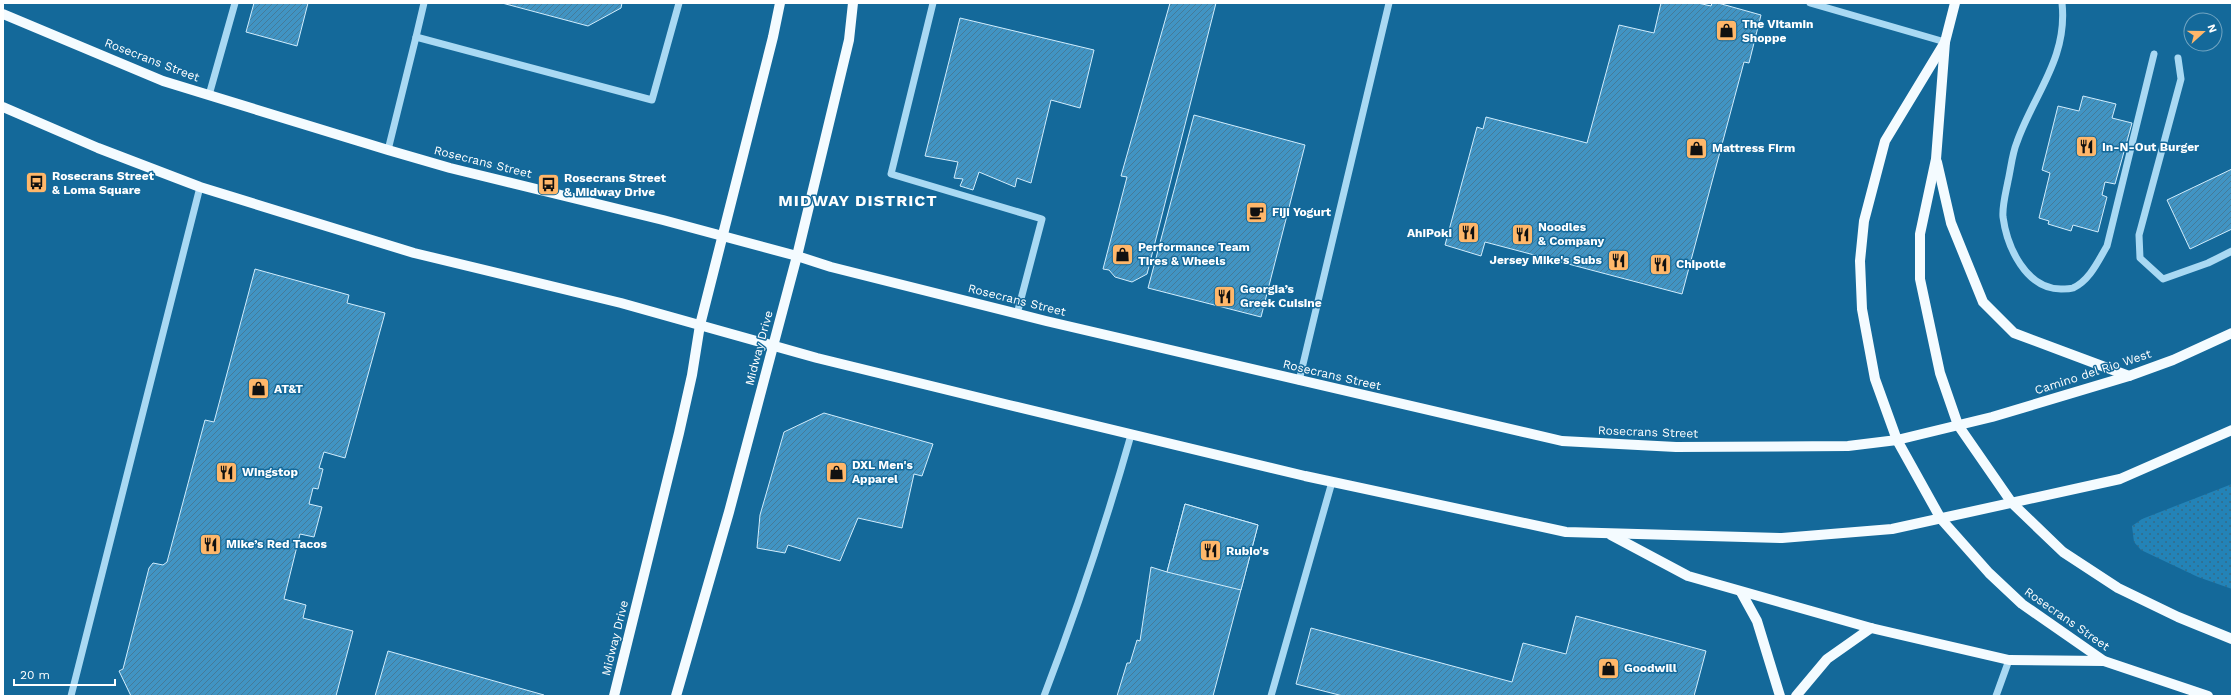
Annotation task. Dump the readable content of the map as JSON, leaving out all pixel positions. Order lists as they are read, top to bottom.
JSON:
{
  "streets": {
    "main road": ["Rosecrans Street", "Midway Drive", "Camino del Rio West"]
  },
  "crossings": [
    ["Rosecrans Street", "Midway Drive"],
    ["Rosecrans Street", "Camino del Rio West"]
  ],
  "districts": ["MIDWAY DISTRICT"],
  "places": {
    "shop": [
      "The Vitamin Shoppe",
      "Mattress Firm",
      "Performance Team Tires & Wheels",
      "AT&T",
      "DXL Men's Apparel",
      "Goodwill"
    ],
    "restaurant": [
      "In-N-Out Burger",
      "AhiPoki",
      "Noodles & Company",
      "Jersey Mike's Subs",
      "Chipotle",
      "Georgia’s Greek Cuisine",
      "Wingstop",
      "Mike’s Red Tacos",
      "Rubio's"
    ],
    "bus stop": ["Rosecrans Street & Loma Square", "Rosecrans Street & Midway Drive"],
    "cafe": ["Fiji Yogurt"]
  },
  "scale_bar": "20 m",
  "north": "right"
}
